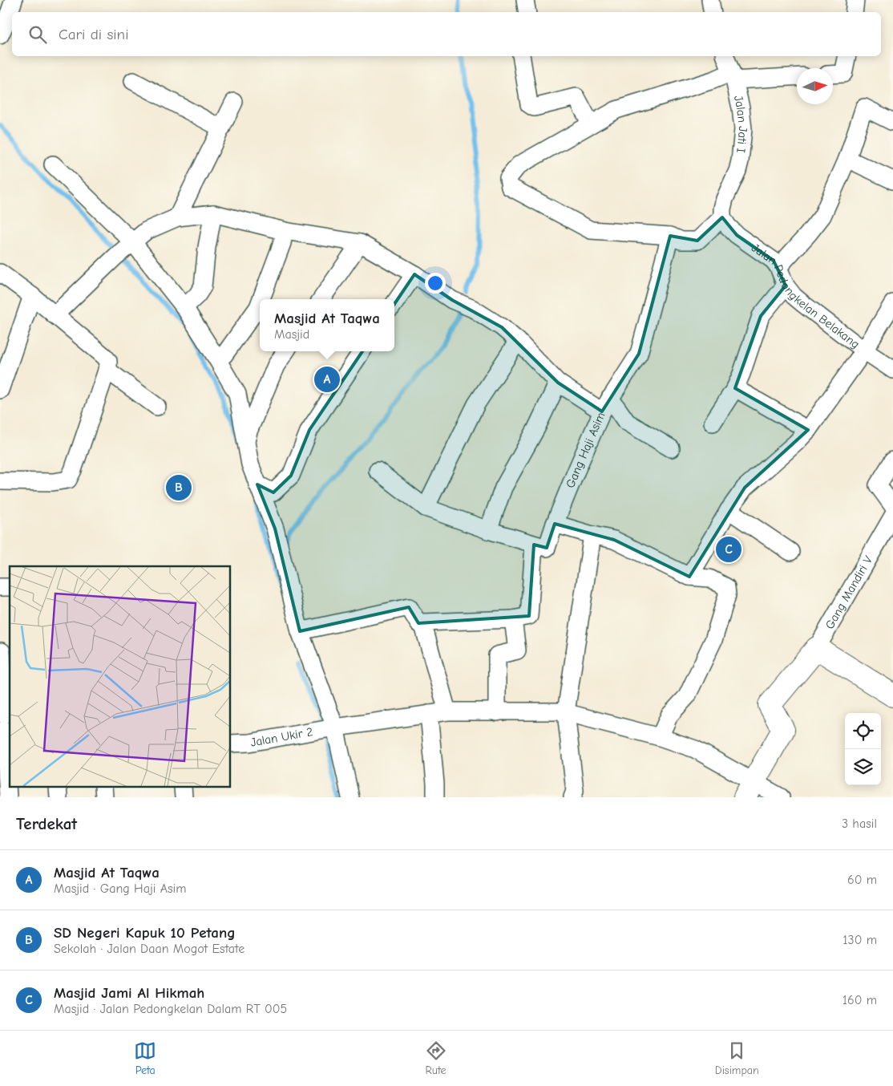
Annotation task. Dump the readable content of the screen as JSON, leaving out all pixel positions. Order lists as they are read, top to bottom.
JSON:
{
  "streets": {
    "street": [
      "Jalan Jati I",
      "Jalan Pedongkelan Belakang",
      "Gang Haji Asim",
      "Gang Mandiri V",
      "Jalan Ukir 2"
    ]
  },
  "crossings": [
    ["Jalan Jati I", "Jalan Pedongkelan Belakang"]
  ],
  "north": "right",
  "page": {
    "search": "Cari di sini",
    "popup": ["Masjid At Taqwa", "Masjid"],
    "pins": ["A", "B", "C"],
    "heading": ["Terdekat", "3 hasil"],
    "list": [
      {
        "mark": "A",
        "name": "Masjid At Taqwa",
        "note": "Masjid · Gang Haji Asim",
        "value": "60 m"
      },
      {
        "mark": "B",
        "name": "SD Negeri Kapuk 10 Petang",
        "note": "Sekolah · Jalan Daan Mogot Estate",
        "value": "130 m"
      },
      {
        "mark": "C",
        "name": "Masjid Jami Al Hikmah",
        "note": "Masjid · Jalan Pedongkelan Dalam RT 005",
        "value": "160 m"
      }
    ],
    "nav": ["Peta", "Rute", "Disimpan"]
  }
}
